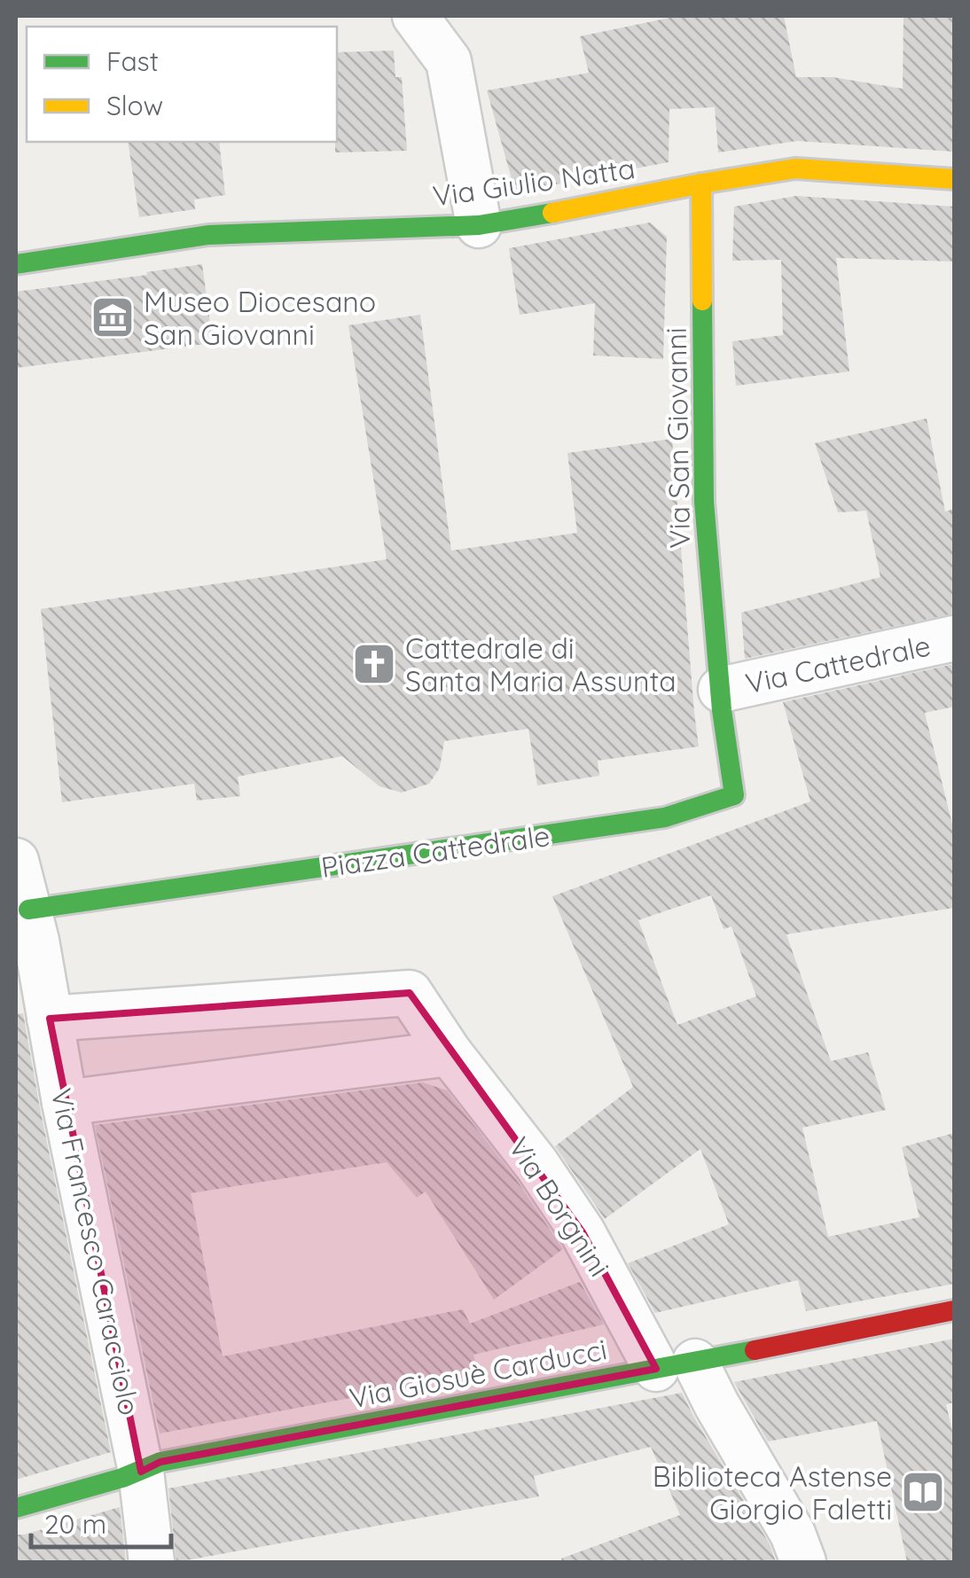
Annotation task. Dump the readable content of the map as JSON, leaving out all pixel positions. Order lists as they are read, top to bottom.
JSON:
{
  "streets": {
    "street": [
      "Via Giulio Natta",
      "Via San Giovanni",
      "Via Cattedrale",
      "Piazza Cattedrale",
      "Via Borgnini",
      "Via Francesco Caracciolo",
      "Via Giosuè Carducci"
    ]
  },
  "crossings": [
    ["Via Giulio Natta", "Via San Giovanni"],
    ["Via San Giovanni", "Via Cattedrale"],
    ["Via San Giovanni", "Piazza Cattedrale"],
    ["Via Cattedrale", "Piazza Cattedrale"],
    ["Piazza Cattedrale", "Via Francesco Caracciolo"],
    ["Via Borgnini", "Via Giosuè Carducci"],
    ["Via Francesco Caracciolo", "Via Giosuè Carducci"]
  ],
  "places": {
    "museum": ["Museo Diocesano San Giovanni"],
    "church": ["Cattedrale di Santa Maria Assunta"],
    "library": ["Biblioteca Astense Giorgio Faletti"]
  },
  "legend": ["Fast", "Slow"],
  "scale_bar": "20 m"
}
